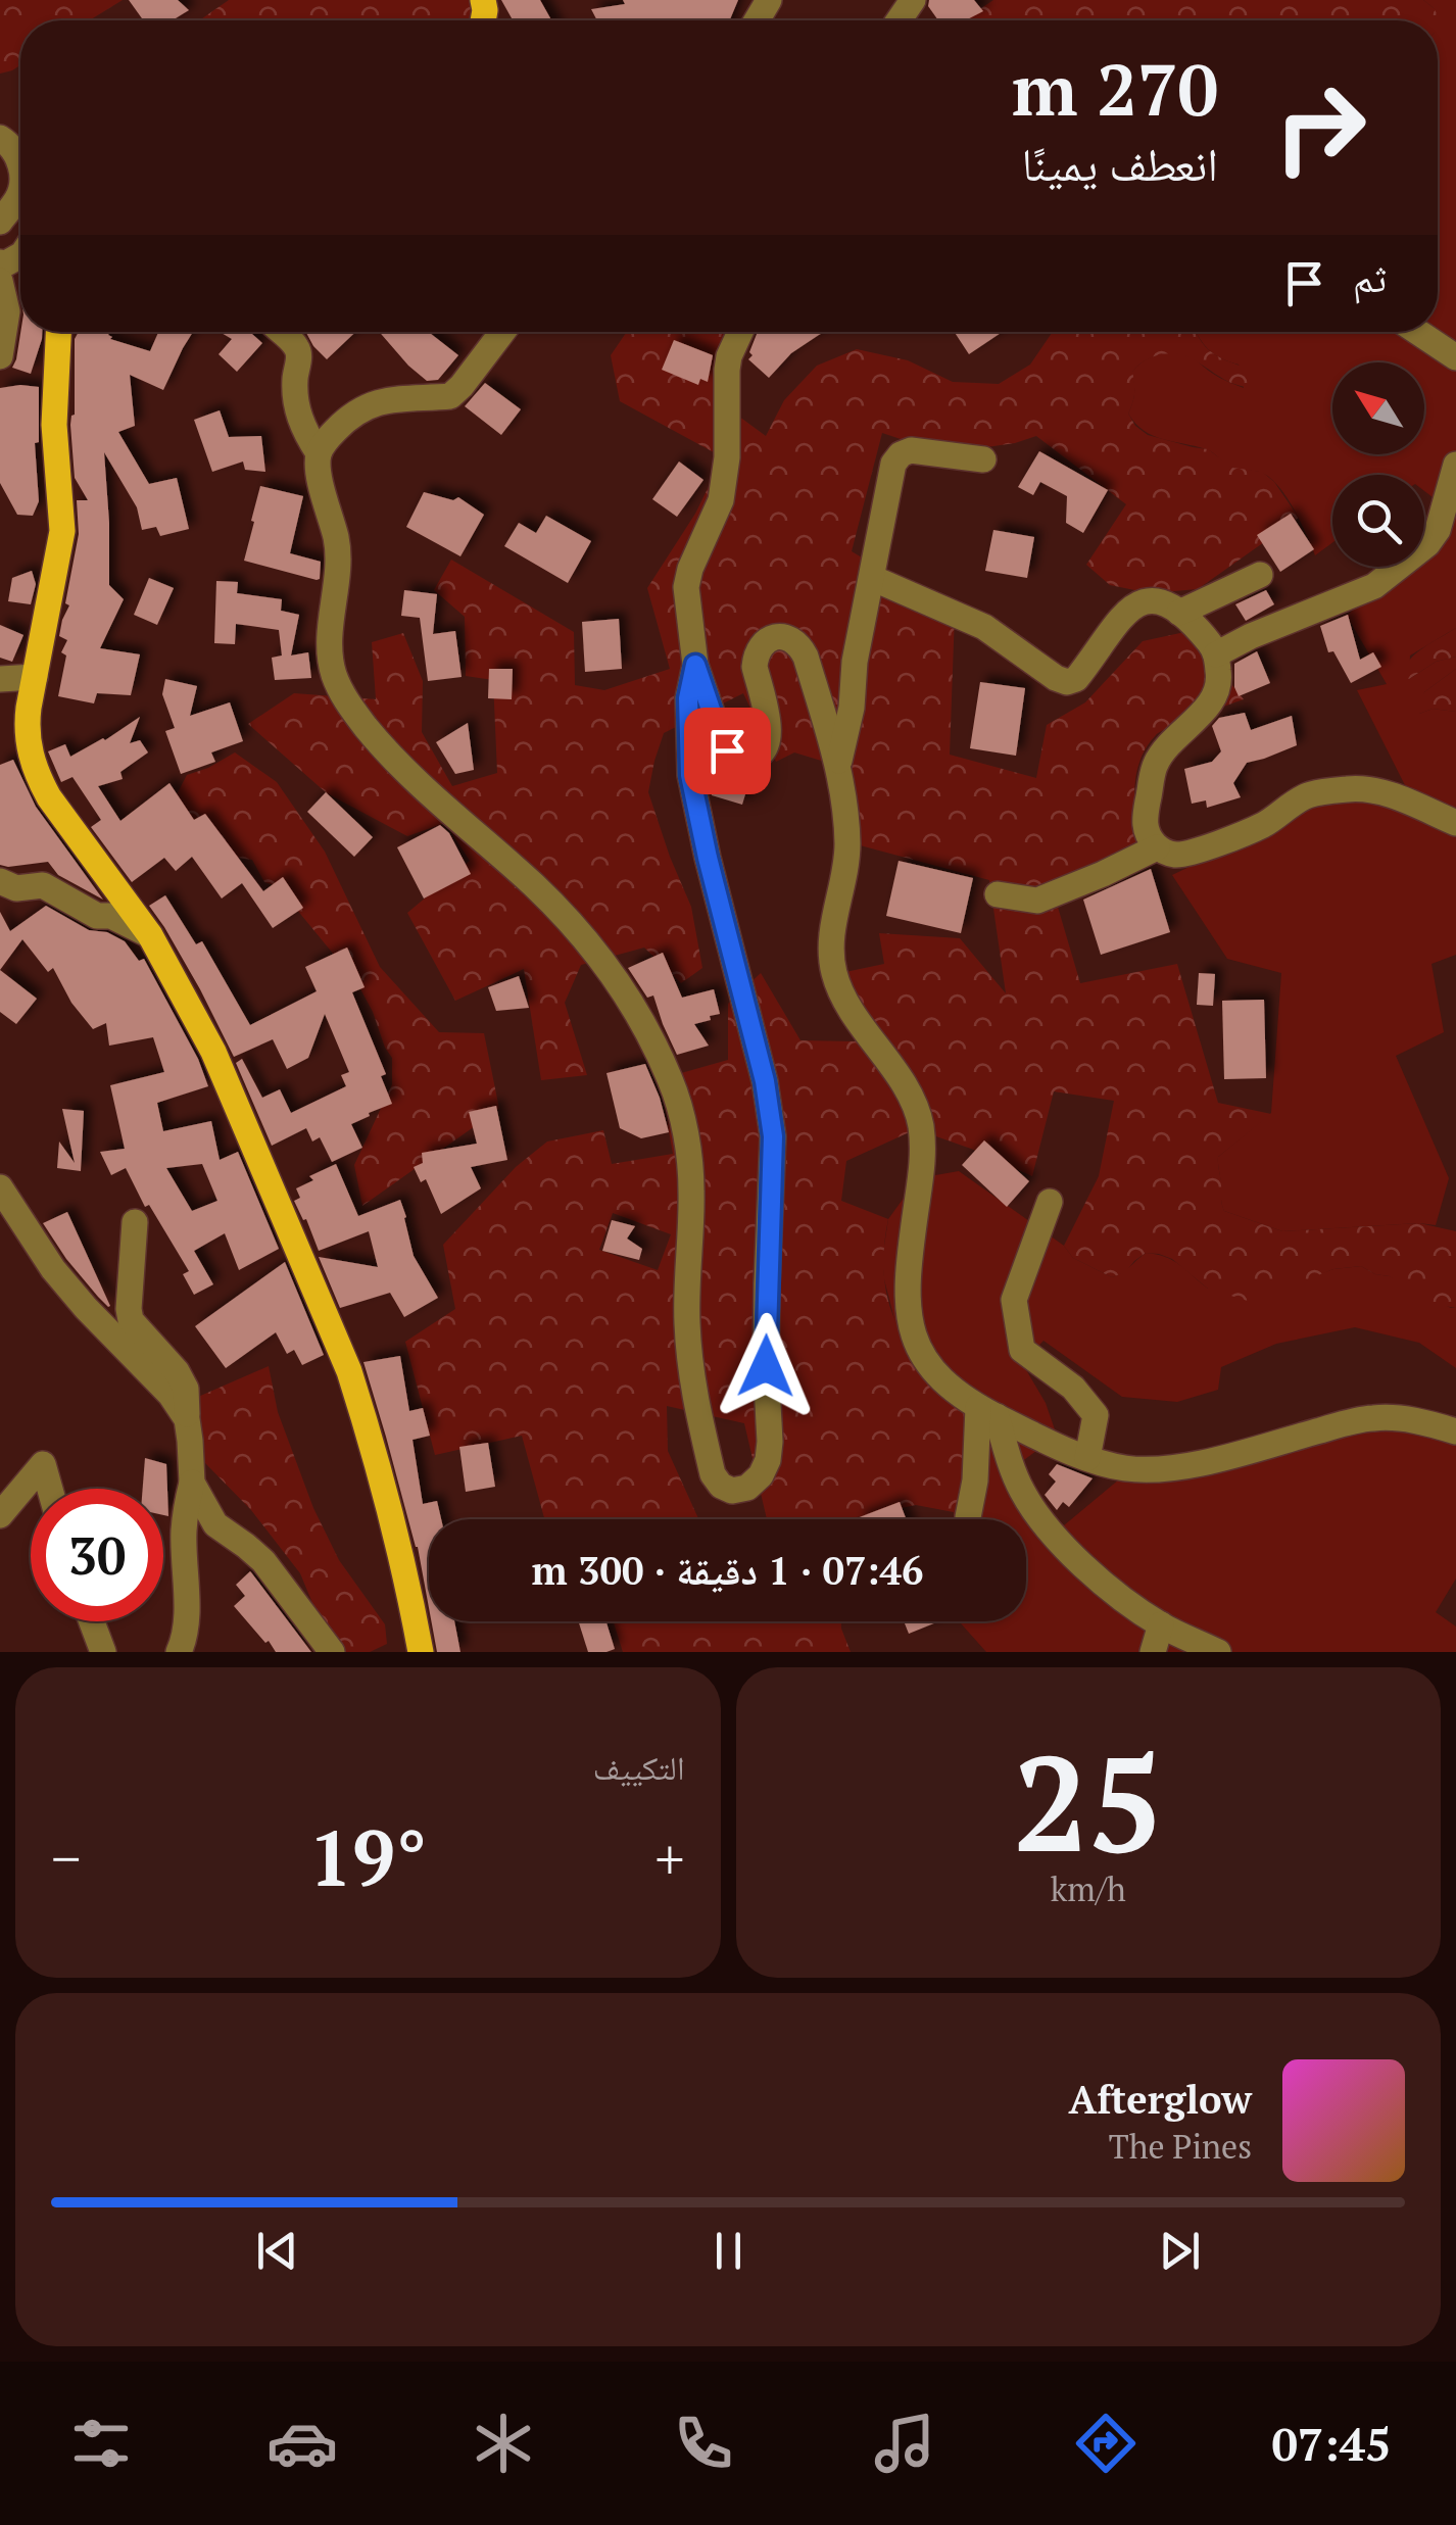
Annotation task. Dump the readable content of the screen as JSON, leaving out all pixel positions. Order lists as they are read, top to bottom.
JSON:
{
  "north": "top left",
  "page": {
    "turn": ["270 m", "انعطف يمينًا"],
    "then": "ثم",
    "limit": "30",
    "trip": "07:46 · 1 دقيقة · 300 m",
    "tile": [
      ["25", "km/h"],
      "التكييف"
    ],
    "heat": ["−", "19°", "+"],
    "song": ["Afterglow", "The Pines"],
    "tabs": "07:45"
  }
}
